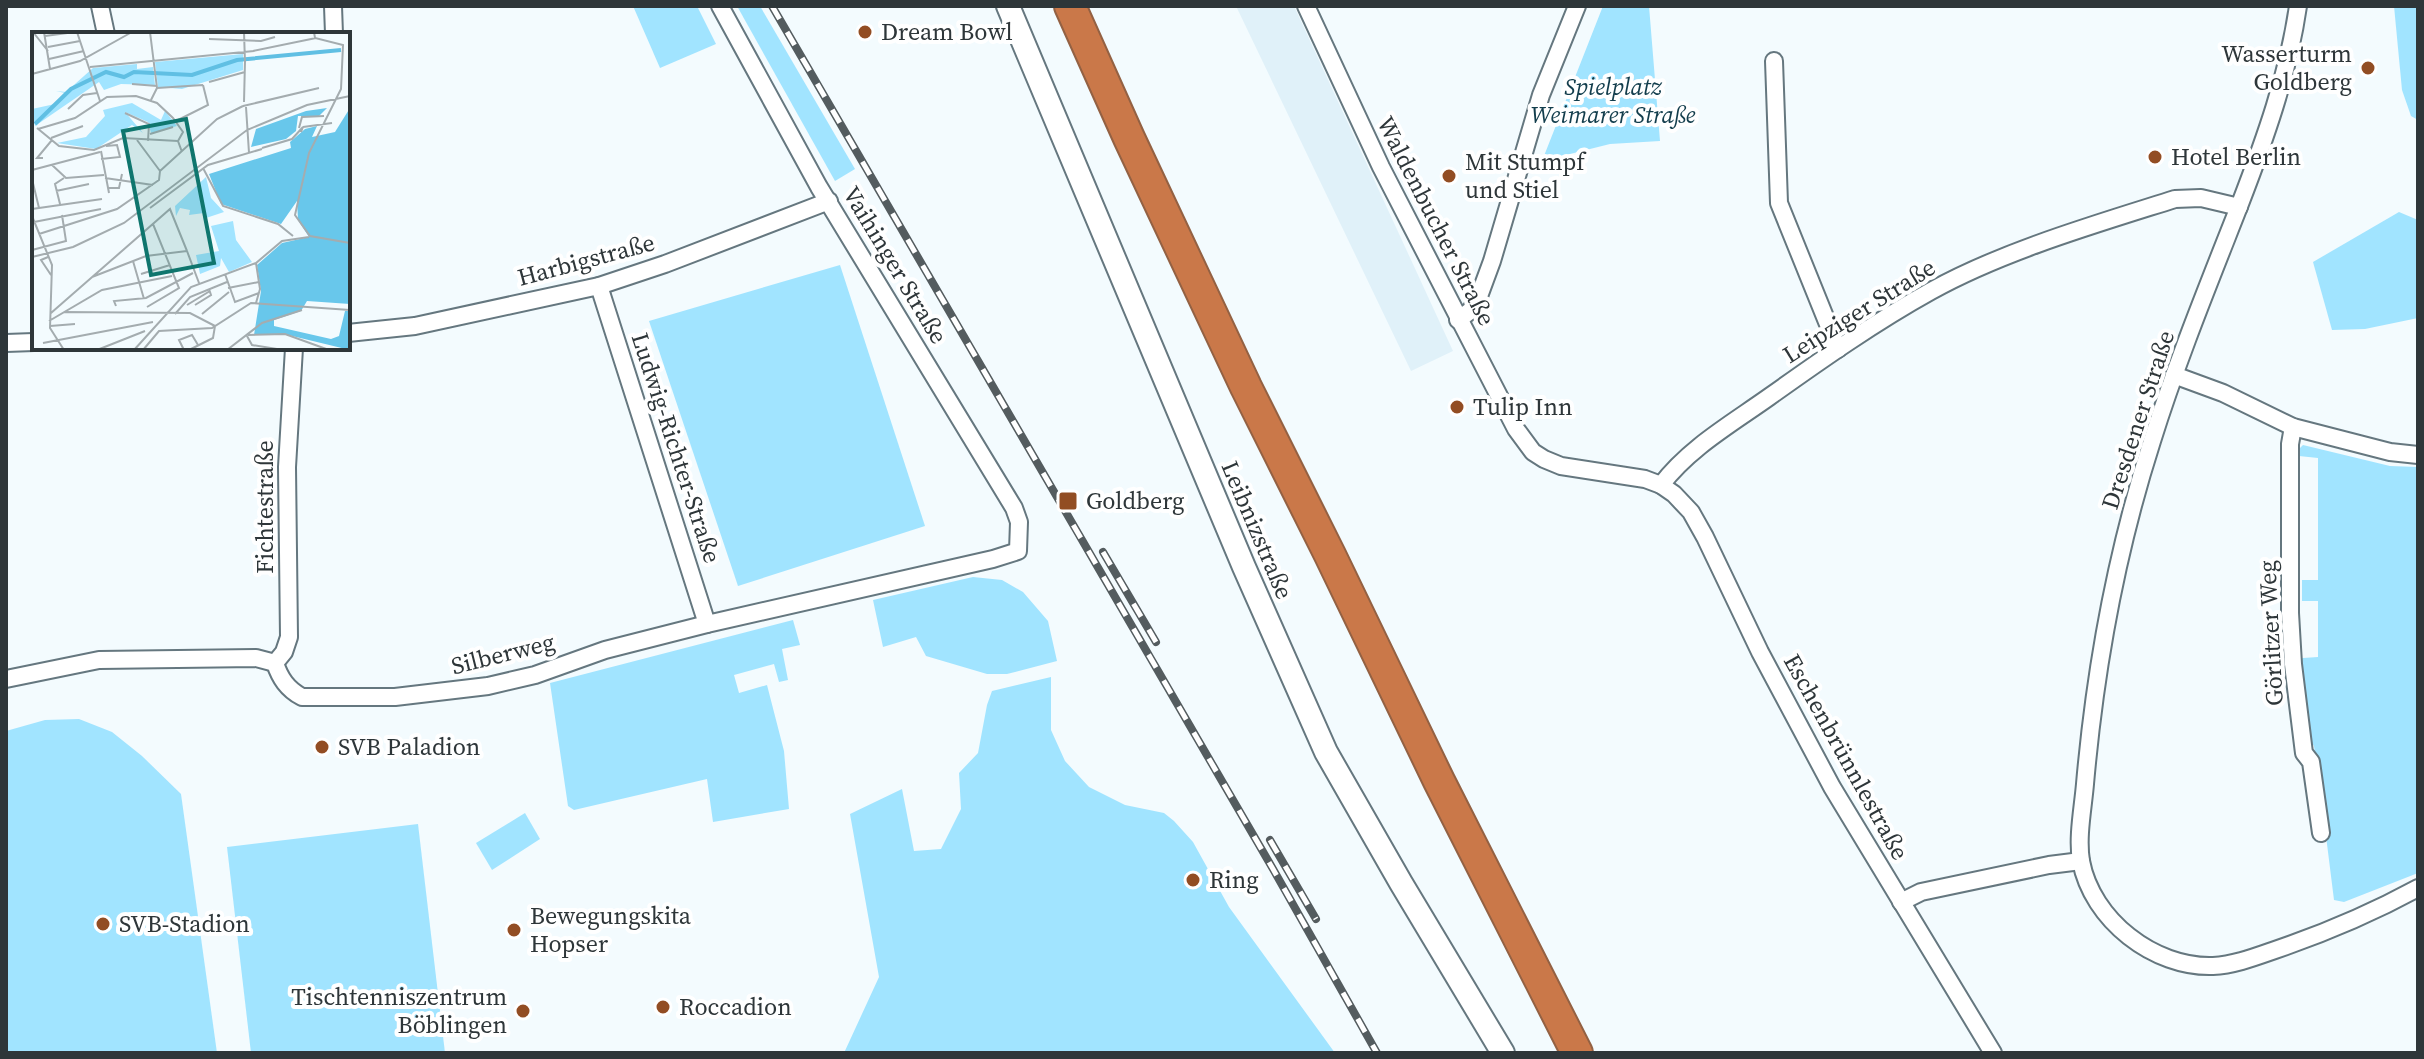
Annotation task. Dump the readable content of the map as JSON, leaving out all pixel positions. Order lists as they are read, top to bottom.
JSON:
{
  "streets": {
    "street": [
      "Waldenbucher Straße",
      "Harbigstraße",
      "Vaihinger Straße",
      "Leipziger Straße",
      "Dresdener Straße",
      "Ludwig-Richter-Straße",
      "Fichtestraße",
      "Leibnizstraße",
      "Görlitzer Weg",
      "Silberweg",
      "Eschenbrünnlestraße"
    ]
  },
  "crossings": [
    ["Waldenbucher Straße", "Leipziger Straße"],
    ["Waldenbucher Straße", "Eschenbrünnlestraße"],
    ["Harbigstraße", "Vaihinger Straße"],
    ["Harbigstraße", "Ludwig-Richter-Straße"],
    ["Vaihinger Straße", "Silberweg"],
    ["Leipziger Straße", "Dresdener Straße"],
    ["Leipziger Straße", "Eschenbrünnlestraße"],
    ["Ludwig-Richter-Straße", "Silberweg"],
    ["Fichtestraße", "Silberweg"]
  ],
  "parks": ["Spielplatz Weimarer Straße"],
  "places": {
    "other": [
      "Dream Bowl",
      "Wasserturm Goldberg",
      "Hotel Berlin",
      "Mit Stumpf und Stiel",
      "Tulip Inn",
      "SVB Paladion",
      "Ring",
      "SVB-Stadion",
      "Bewegungskita Hopser",
      "Roccadion",
      "Tischtenniszentrum Böblingen"
    ],
    "transit": ["Goldberg"]
  }
}
